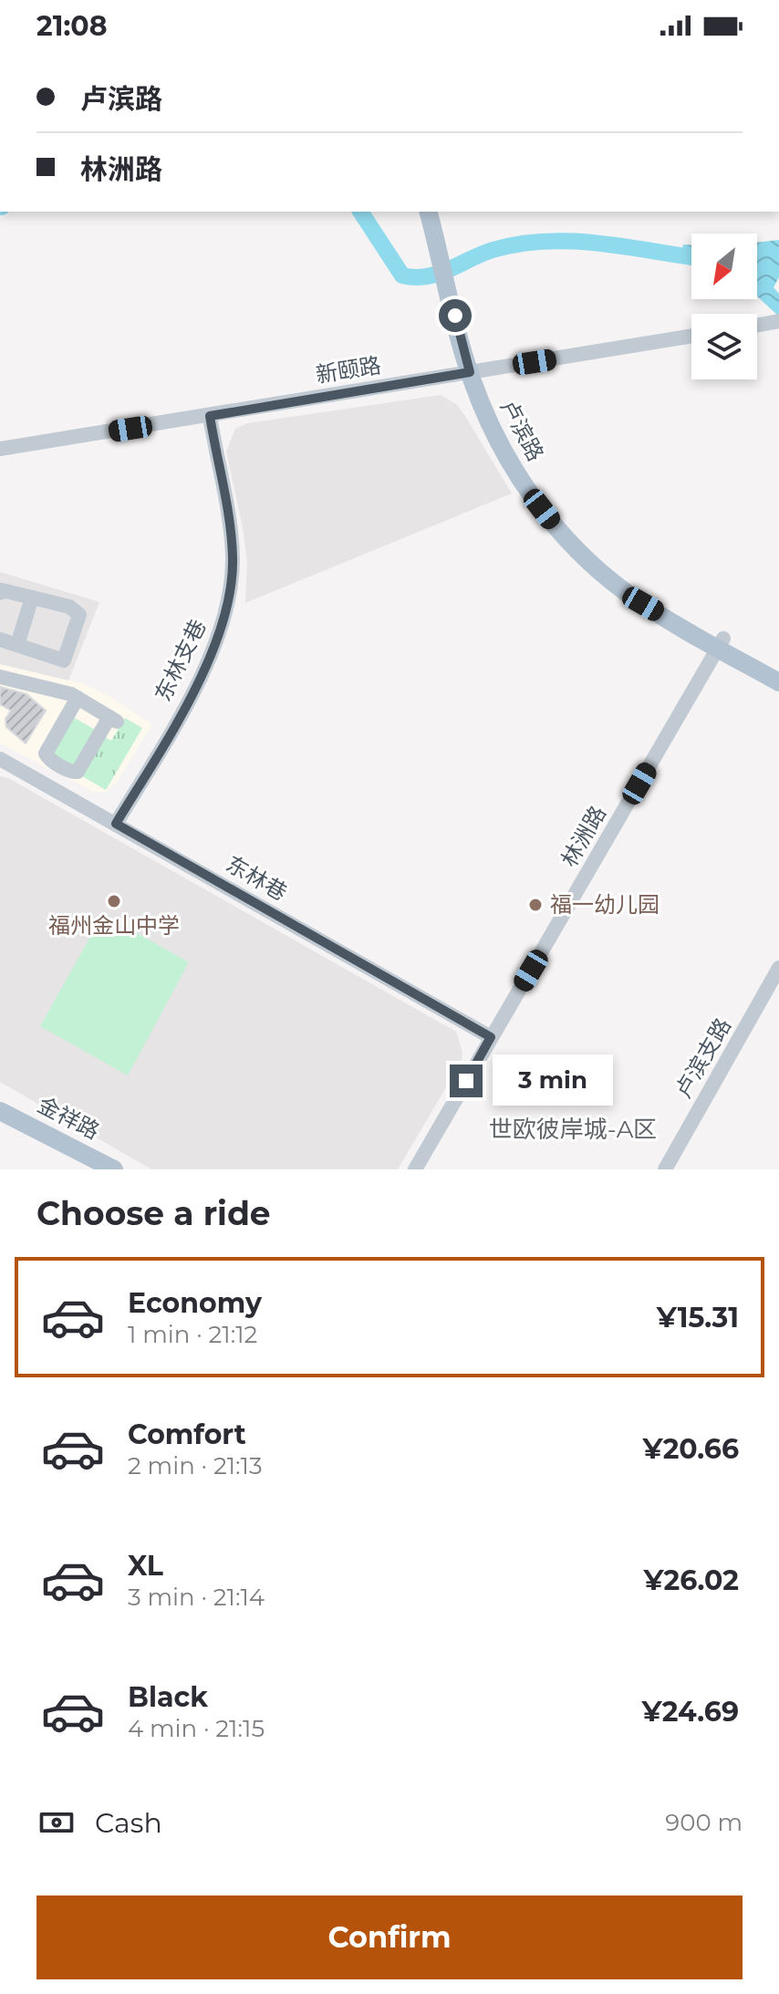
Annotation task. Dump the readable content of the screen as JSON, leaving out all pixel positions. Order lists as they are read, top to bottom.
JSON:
{
  "streets": {
    "main road": ["卢滨路", "金祥路"],
    "street": [
      "新颐路",
      "东林支巷",
      "林洲路",
      "东林巷",
      "卢滨支路"
    ]
  },
  "crossings": [
    ["新颐路", "卢滨路"],
    ["新颐路", "东林支巷"],
    ["卢滨路", "林洲路"],
    ["东林支巷", "东林巷"],
    ["林洲路", "东林巷"]
  ],
  "districts": ["世欧彼岸城-A区"],
  "places": ["福州金山中学", "福一幼儿园"],
  "north": "bottom left",
  "page": {
    "status": "21:08",
    "banner": ["卢滨路", "林洲路"],
    "bubble": "3 min",
    "heading": "Choose a ride",
    "list": [
      {
        "name": "Economy",
        "note": "1 min · 21:12",
        "value": "¥15.31"
      },
      {
        "name": "Comfort",
        "note": "2 min · 21:13",
        "value": "¥20.66"
      },
      {
        "name": "XL",
        "note": "3 min · 21:14",
        "value": "¥26.02"
      },
      {
        "name": "Black",
        "note": "4 min · 21:15",
        "value": "¥24.69"
      }
    ],
    "pay": ["Cash", "900 m"],
    "buttons": "Confirm"
  }
}
